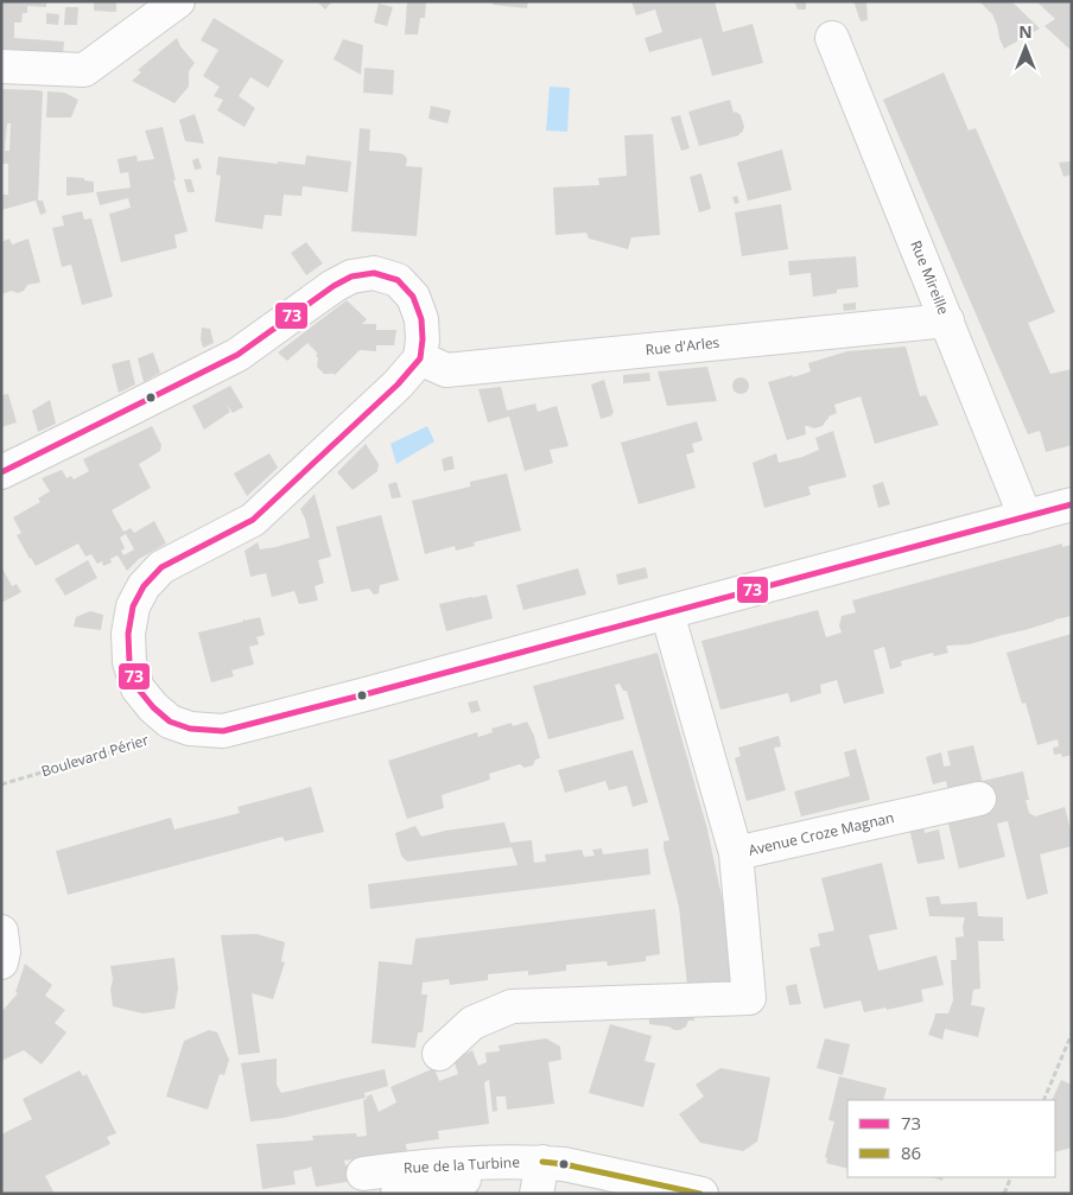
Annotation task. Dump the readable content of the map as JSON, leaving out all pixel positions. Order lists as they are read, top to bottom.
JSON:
{
  "streets": {
    "street": [
      "Rue Mireille",
      "Rue d'Arles",
      "Avenue Croze Magnan",
      "Rue de la Turbine"
    ],
    "path": ["Boulevard Périer"]
  },
  "crossings": [
    ["Rue Mireille", "Rue d'Arles"]
  ],
  "lines": ["transit line 73", "transit line 86"],
  "legend": ["73", "86"],
  "north": "top"
}
